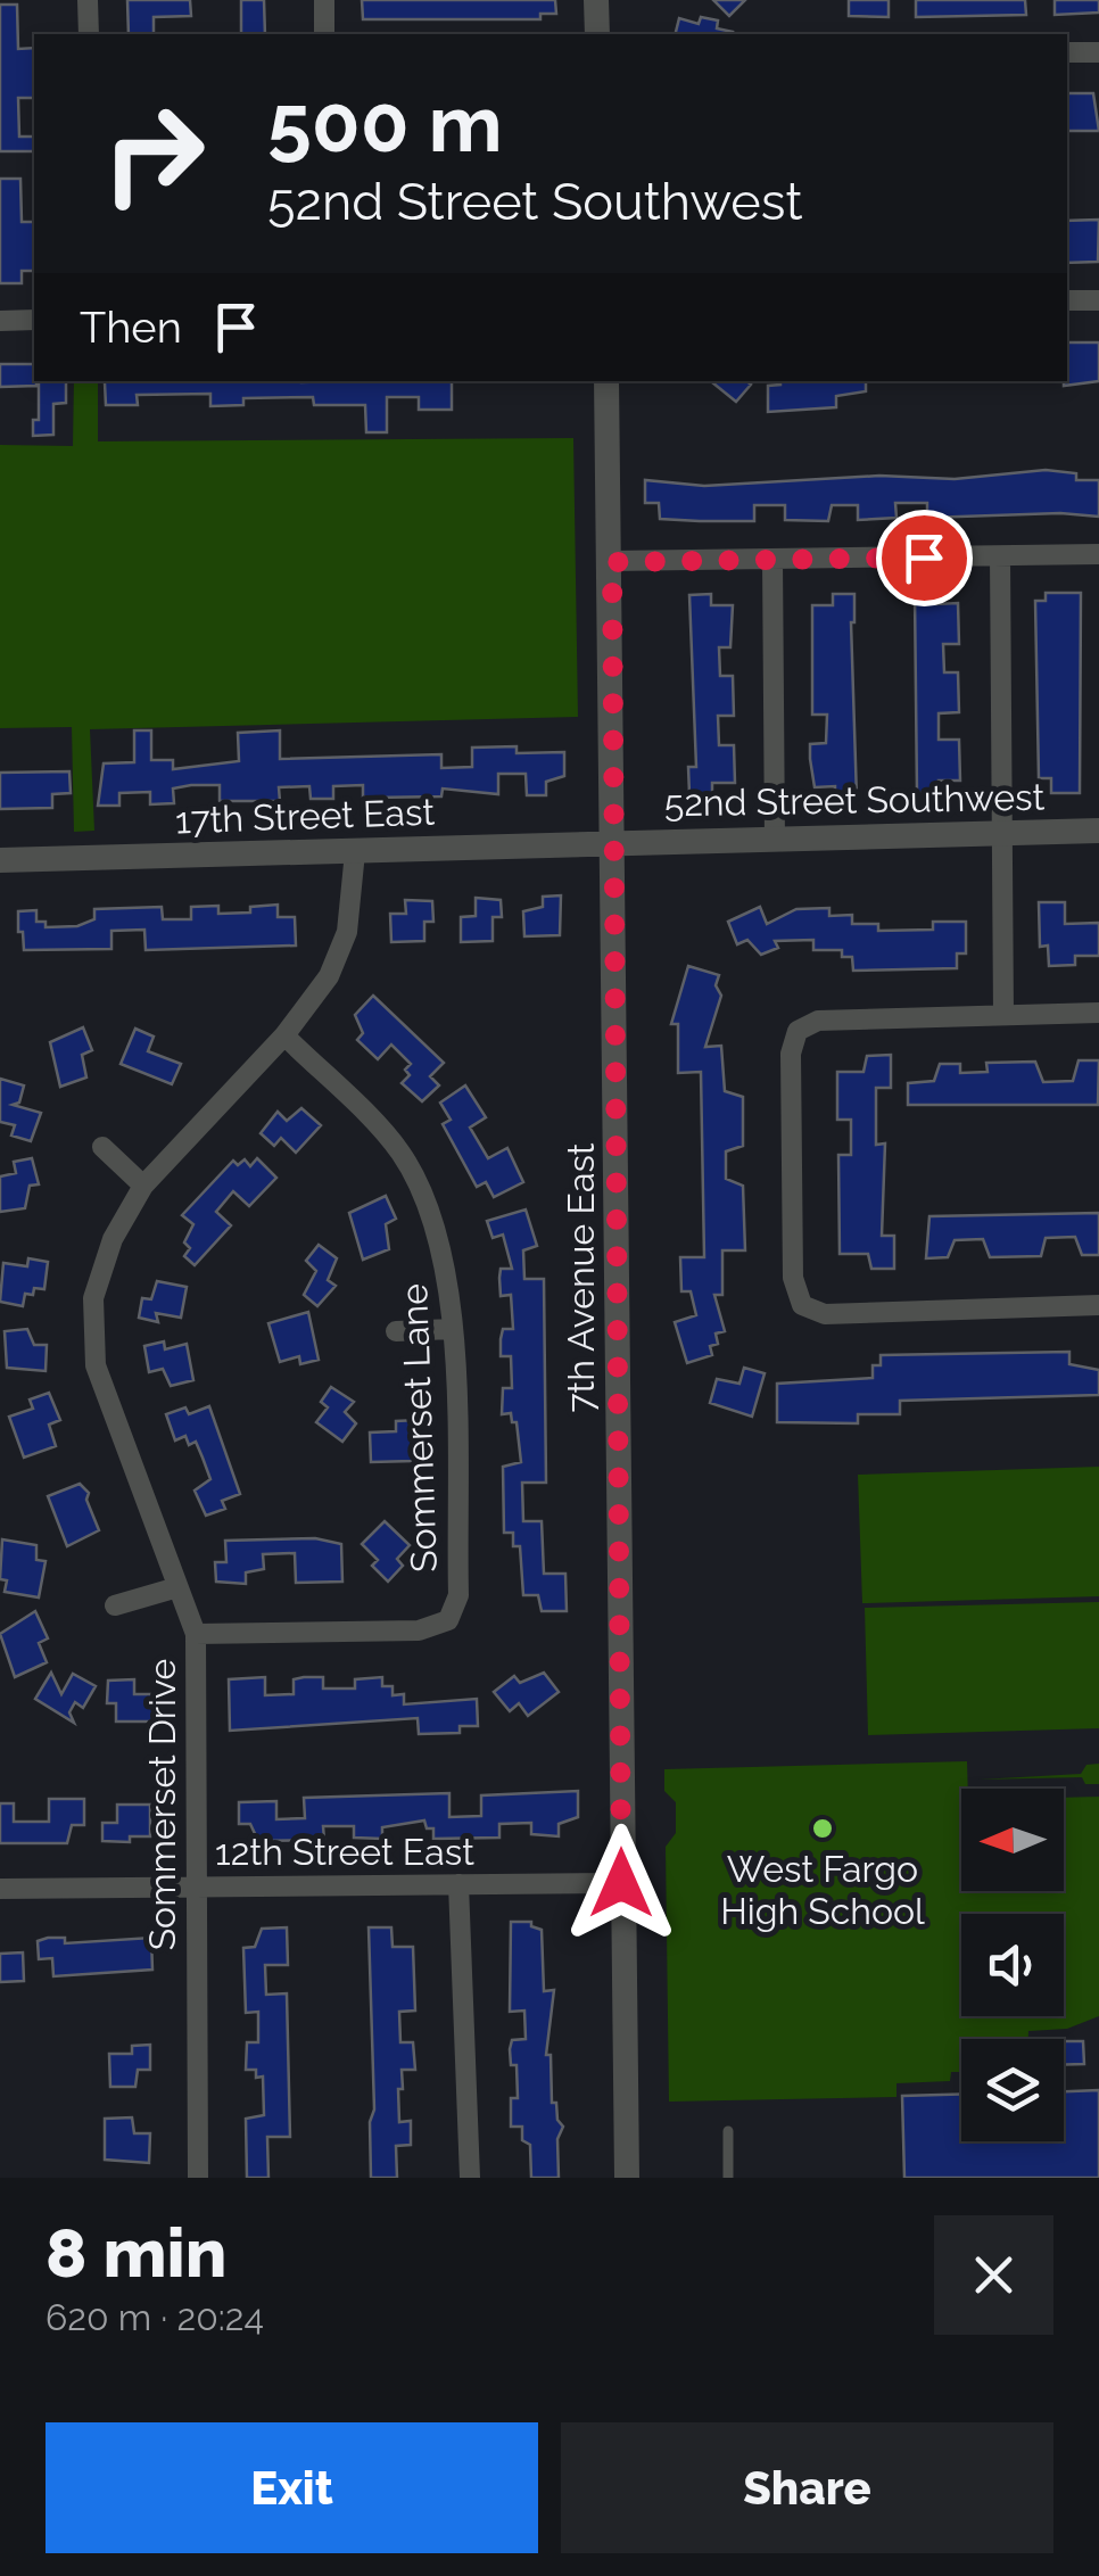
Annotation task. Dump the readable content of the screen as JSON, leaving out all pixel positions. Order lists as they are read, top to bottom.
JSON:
{
  "streets": {
    "street": [
      "52nd Street Southwest",
      "17th Street East",
      "7th Avenue East",
      "Sommerset Lane",
      "Sommerset Drive",
      "12th Street East"
    ]
  },
  "crossings": [
    ["52nd Street Southwest", "17th Street East"],
    ["52nd Street Southwest", "7th Avenue East"],
    ["17th Street East", "7th Avenue East"],
    ["17th Street East", "Sommerset Drive"],
    ["7th Avenue East", "12th Street East"],
    ["Sommerset Lane", "Sommerset Drive"],
    ["Sommerset Drive", "12th Street East"]
  ],
  "places": ["West Fargo High School"],
  "north": "left",
  "page": {
    "turn": ["500 m", "52nd Street Southwest"],
    "then": "Then",
    "heading": ["8 min", "620 m · 20:24"],
    "buttons": ["Exit", "Share"]
  }
}
